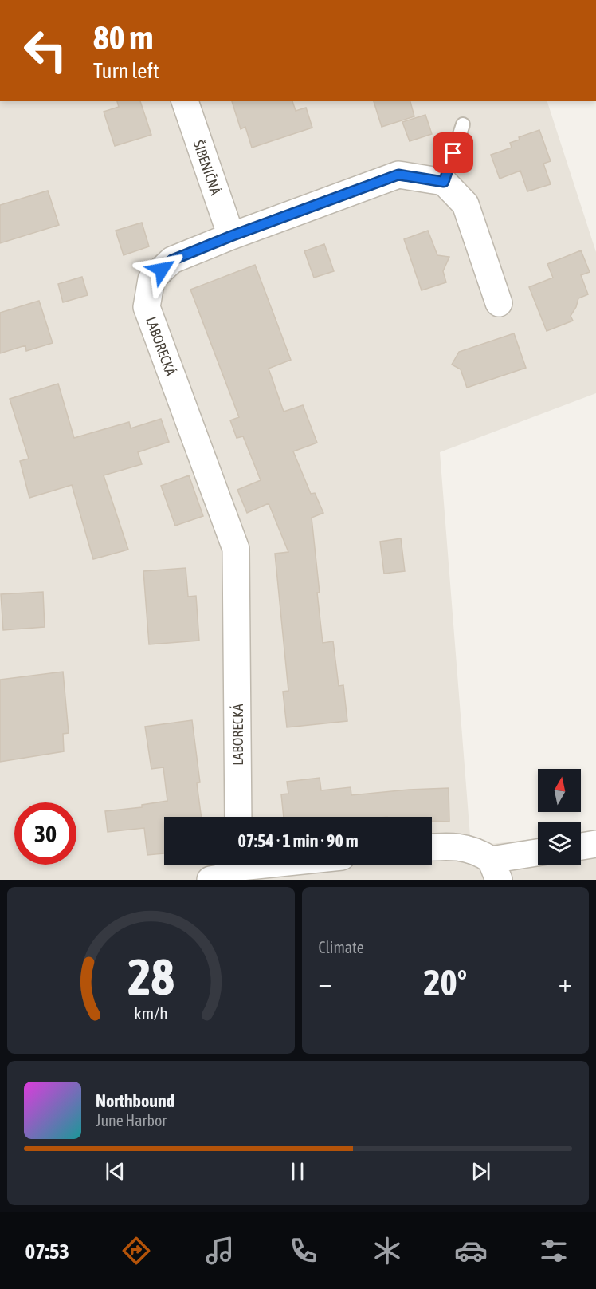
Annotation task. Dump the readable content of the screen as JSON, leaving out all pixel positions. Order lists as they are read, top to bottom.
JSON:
{
  "streets": {
    "street": ["ŠIBENIČNÁ", "LABORECKÁ"]
  },
  "crossings": [
    ["ŠIBENIČNÁ", "LABORECKÁ"]
  ],
  "north": "top",
  "page": {
    "turn": ["80 m", "Turn left"],
    "limit": "30",
    "trip": "07:54 · 1 min · 90 m",
    "tile": "Climate",
    "heat": ["−", "20°", "+"],
    "song": ["Northbound", "June Harbor"],
    "tabs": "07:53",
    "gauge": ["28", "km/h"]
  }
}
